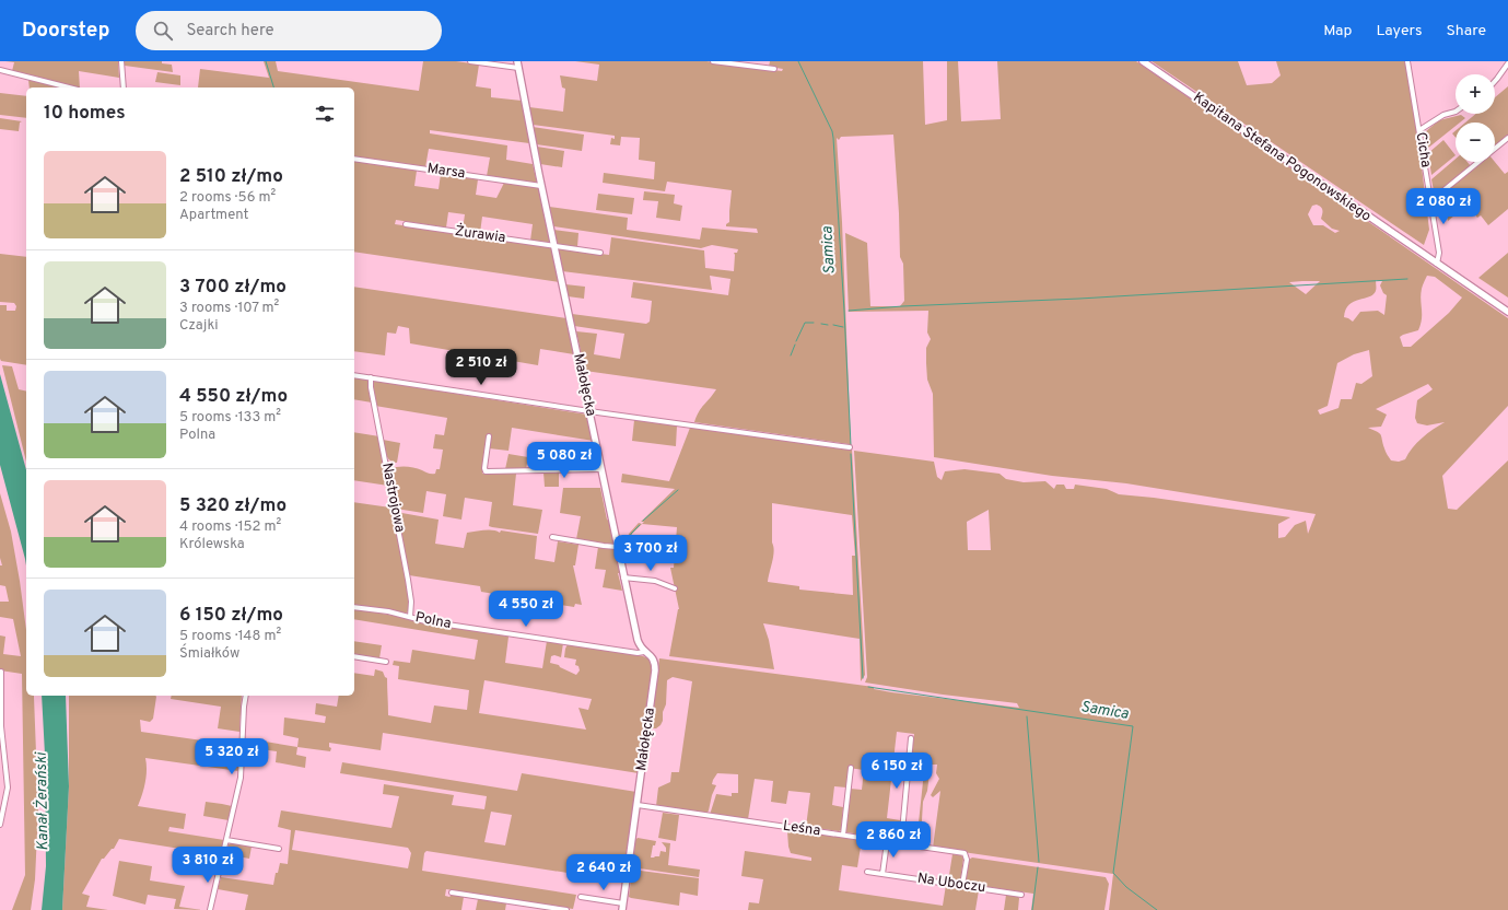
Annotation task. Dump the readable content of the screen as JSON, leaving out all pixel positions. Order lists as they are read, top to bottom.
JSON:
{
  "streets": {
    "street": [
      "Cicha",
      "Kapitana Stefana Pogonowskiego",
      "Marsa",
      "Żurawia",
      "Małołęcka",
      "Nastrojowa",
      "Polna",
      "Leśna",
      "Na Uboczu"
    ]
  },
  "crossings": [
    ["Cicha", "Kapitana Stefana Pogonowskiego"],
    ["Marsa", "Małołęcka"],
    ["Żurawia", "Małołęcka"],
    ["Małołęcka", "Polna"],
    ["Małołęcka", "Leśna"],
    ["Nastrojowa", "Polna"],
    ["Leśna", "Na Uboczu"]
  ],
  "water": ["Samica", "Kanał Żerański"],
  "page": {
    "header": "Doorstep",
    "search": "Search here",
    "nav": ["Map", "Layers", "Share"],
    "map_buttons": ["+", "−"],
    "heading": "10 homes",
    "list": [
      {
        "name": "2 510 zł/mo",
        "note": "2 rooms · 56 m² · Apartment"
      },
      {
        "name": "3 700 zł/mo",
        "note": "3 rooms · 107 m² · Czajki"
      },
      {
        "name": "4 550 zł/mo",
        "note": "5 rooms · 133 m² · Polna"
      },
      {
        "name": "5 320 zł/mo",
        "note": "4 rooms · 152 m² · Królewska"
      },
      {
        "name": "6 150 zł/mo",
        "note": "5 rooms · 148 m² · Śmiałków"
      }
    ],
    "price": [
      "2 080 zł",
      "2 510 zł",
      "5 080 zł",
      "3 700 zł",
      "4 550 zł",
      "5 320 zł",
      "6 150 zł",
      "2 860 zł",
      "3 810 zł",
      "2 640 zł"
    ]
  }
}
